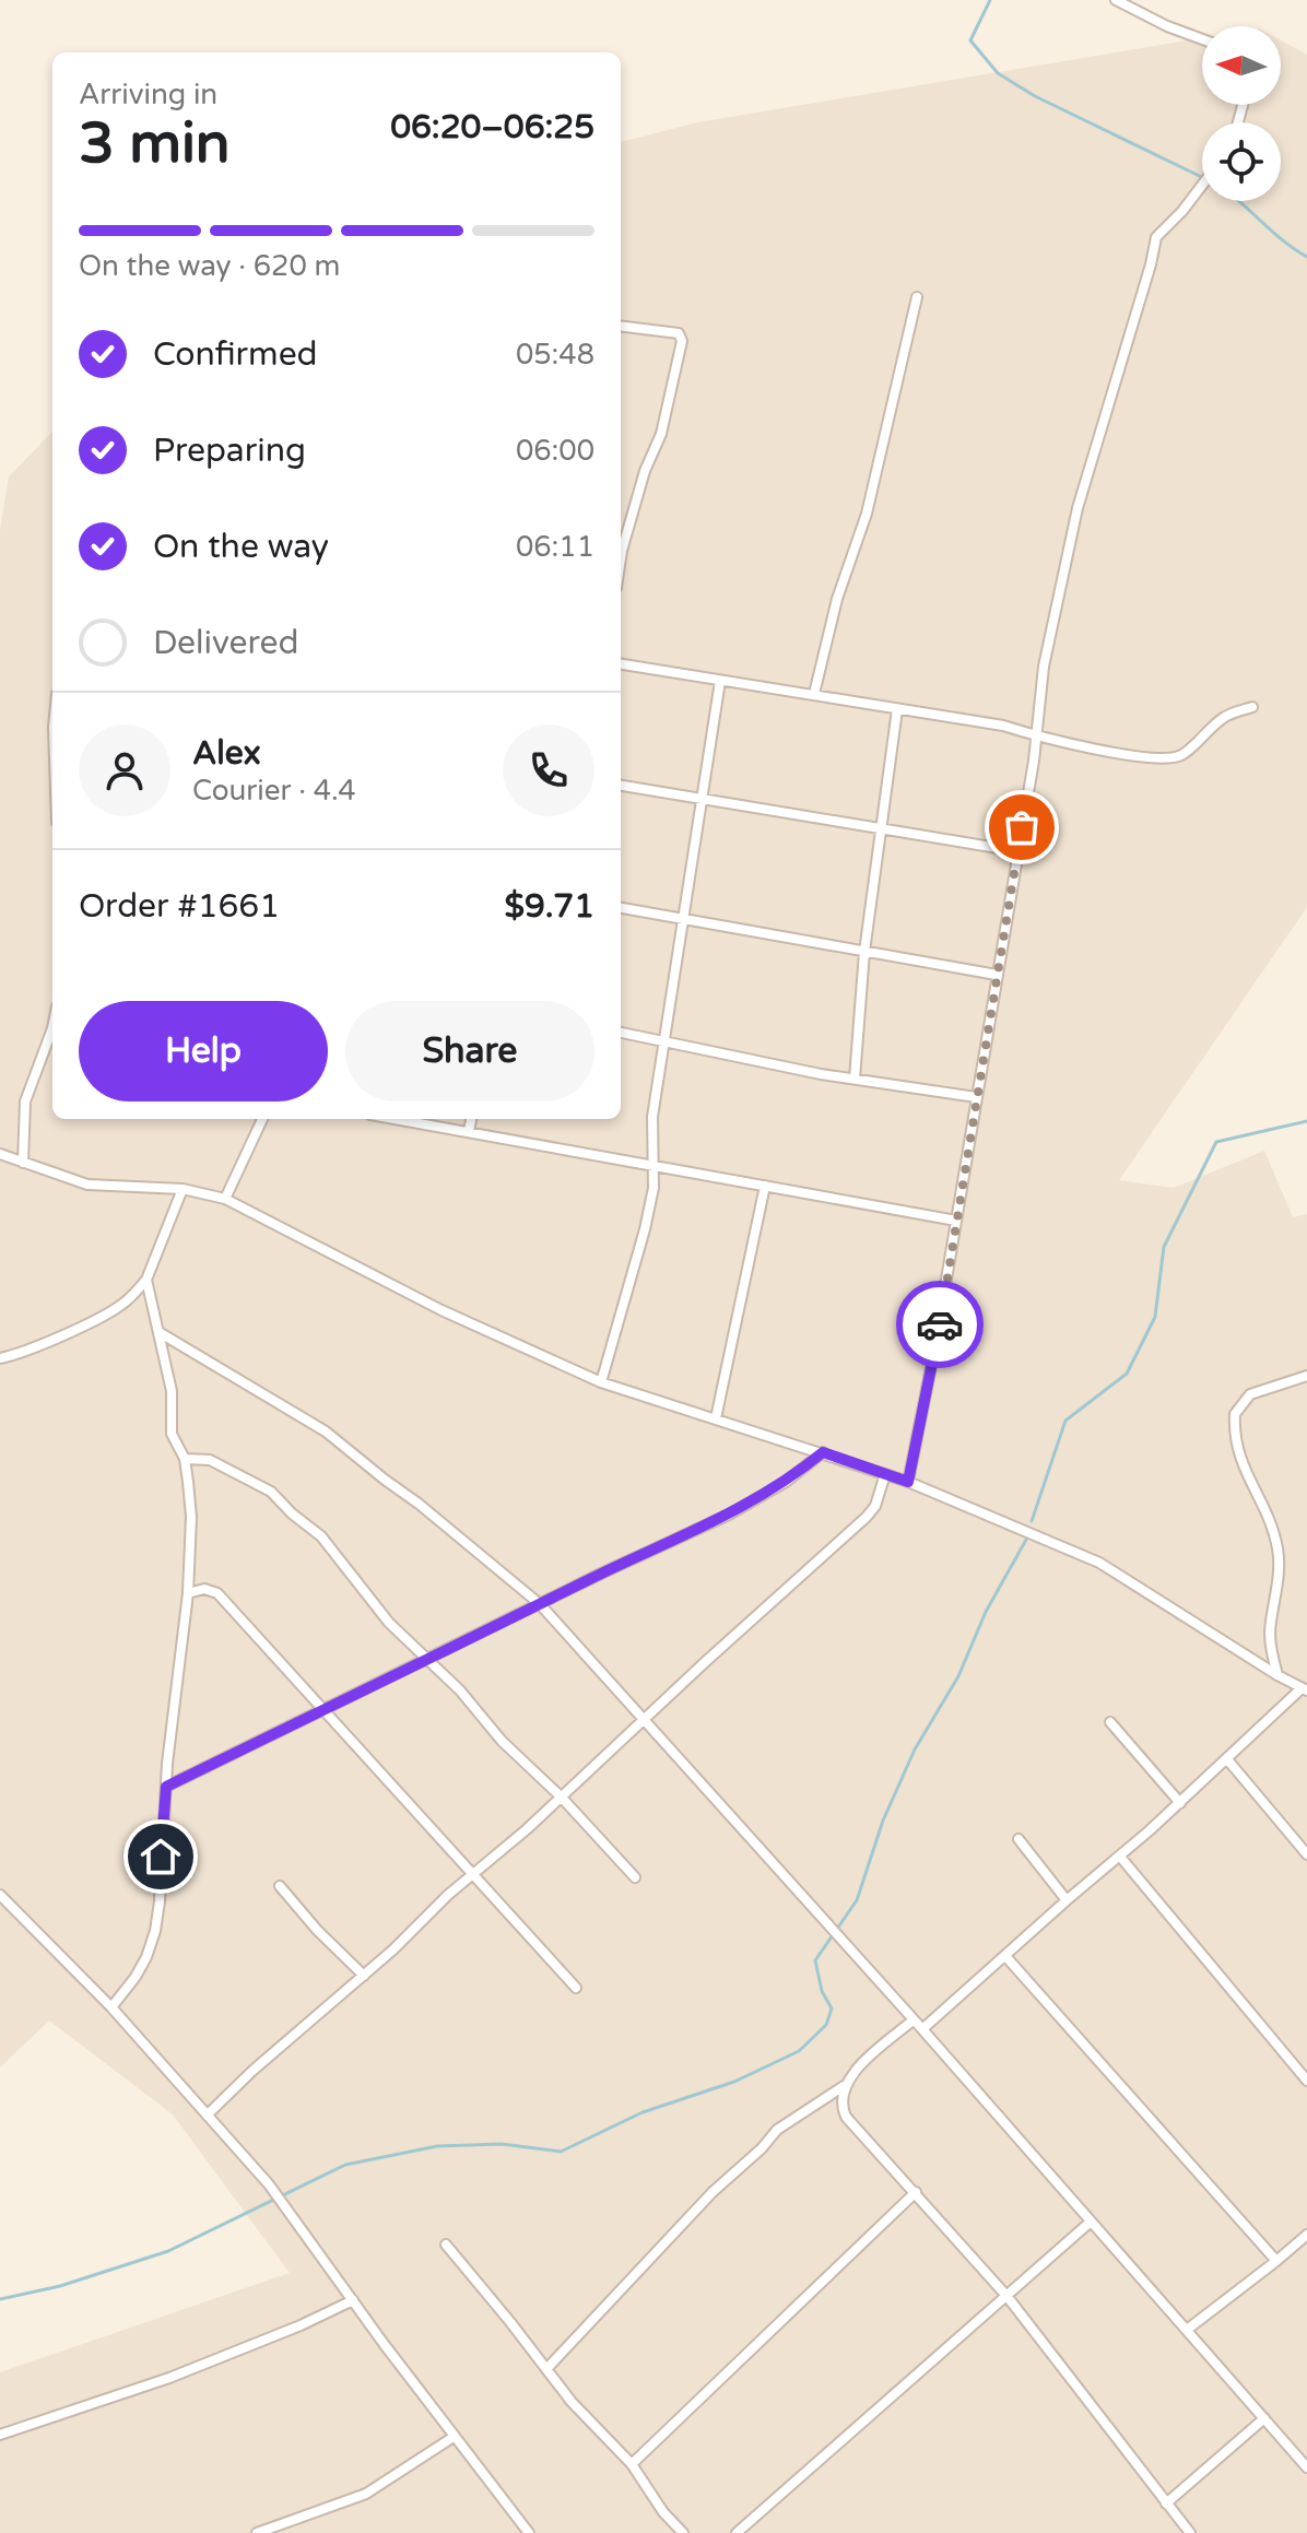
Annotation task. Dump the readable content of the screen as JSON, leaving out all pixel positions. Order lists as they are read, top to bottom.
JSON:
{
  "north": "left",
  "page": {
    "heading": ["3 min", "Arriving in", "06:20–06:25"],
    "panel": [
      "Alex",
      "Courier · 4.4",
      "Order #1661",
      "$9.71"
    ],
    "bar": "On the way · 620 m",
    "list": [
      ["Confirmed", "05:48"],
      ["Preparing", "06:00"],
      ["On the way", "06:11"],
      "Delivered"
    ],
    "buttons": ["Help", "Share"]
  }
}
